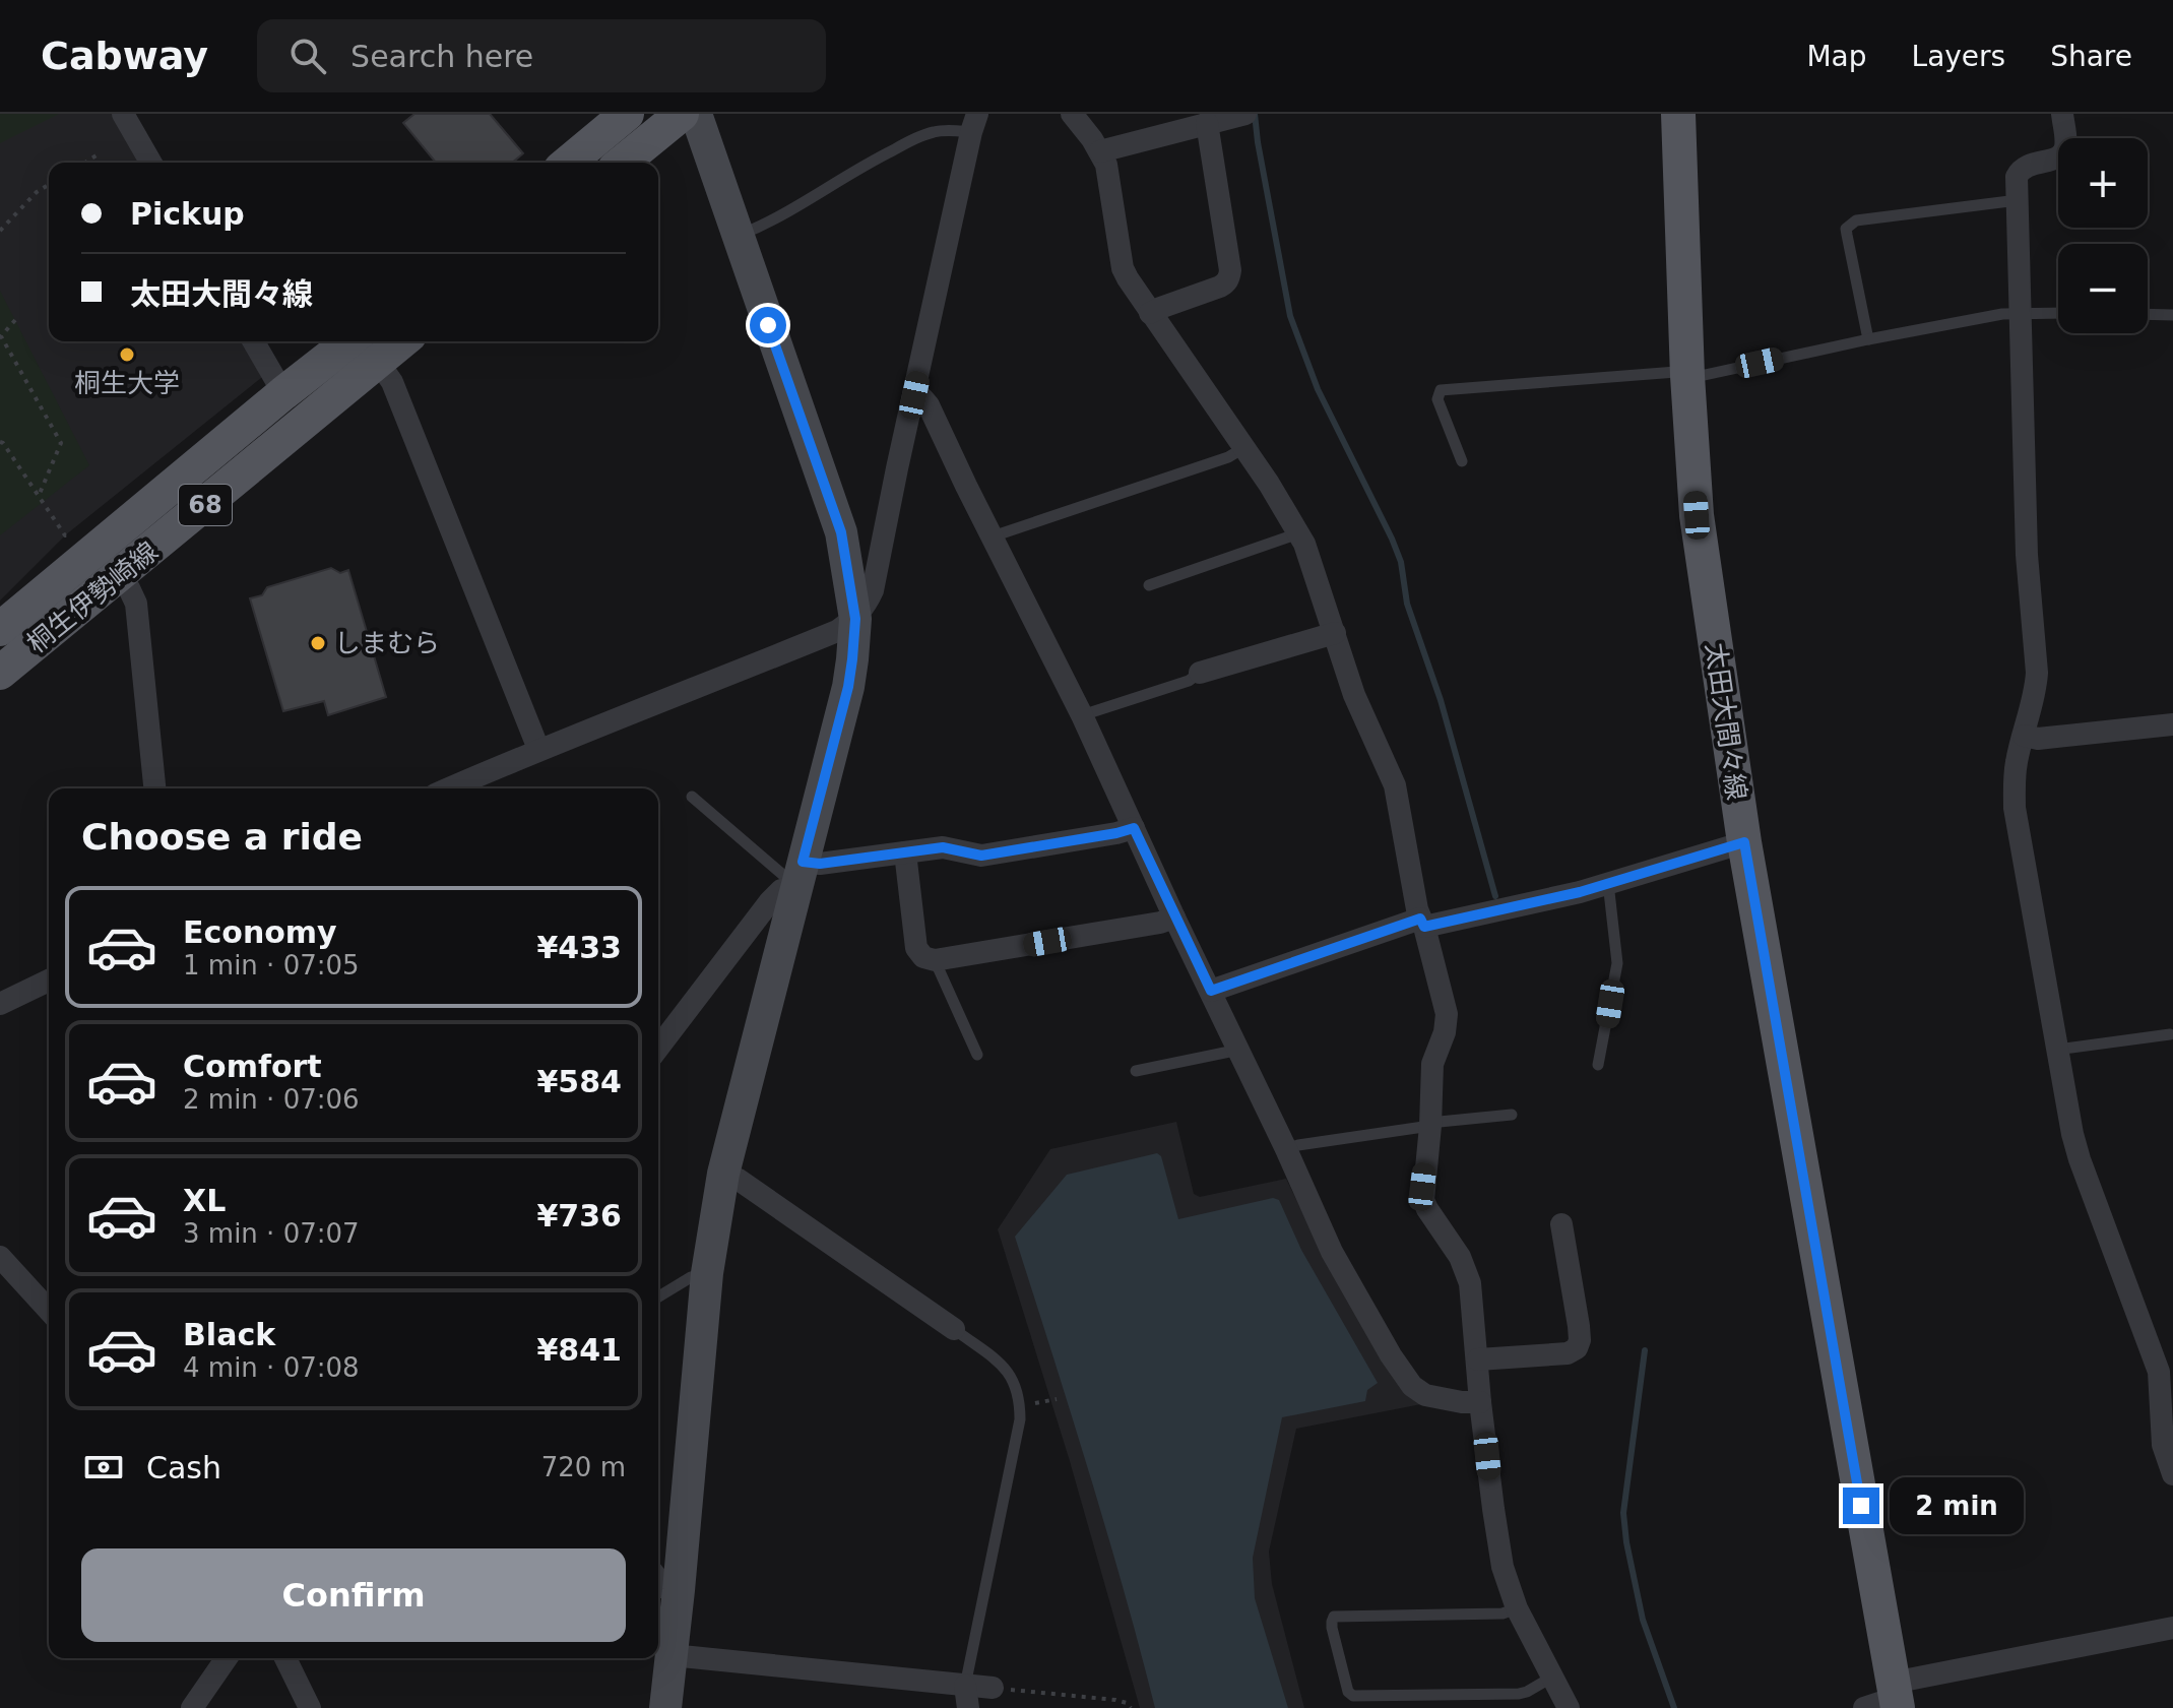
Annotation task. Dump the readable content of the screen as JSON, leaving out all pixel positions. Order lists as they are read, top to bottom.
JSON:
{
  "streets": {
    "main road": ["68", "桐生伊勢崎線", "太田大間々線"]
  },
  "places": ["桐生大学", "しまむら"],
  "page": {
    "header": "Cabway",
    "search": "Search here",
    "nav": ["Map", "Layers", "Share"],
    "map_buttons": ["+", "−"],
    "banner": ["Pickup", "太田大間々線"],
    "heading": "Choose a ride",
    "list": [
      {
        "name": "Economy",
        "note": "1 min · 07:05",
        "value": "¥433"
      },
      {
        "name": "Comfort",
        "note": "2 min · 07:06",
        "value": "¥584"
      },
      {
        "name": "XL",
        "note": "3 min · 07:07",
        "value": "¥736"
      },
      {
        "name": "Black",
        "note": "4 min · 07:08",
        "value": "¥841"
      }
    ],
    "pay": ["Cash", "720 m"],
    "bubble": "2 min",
    "buttons": "Confirm"
  }
}
